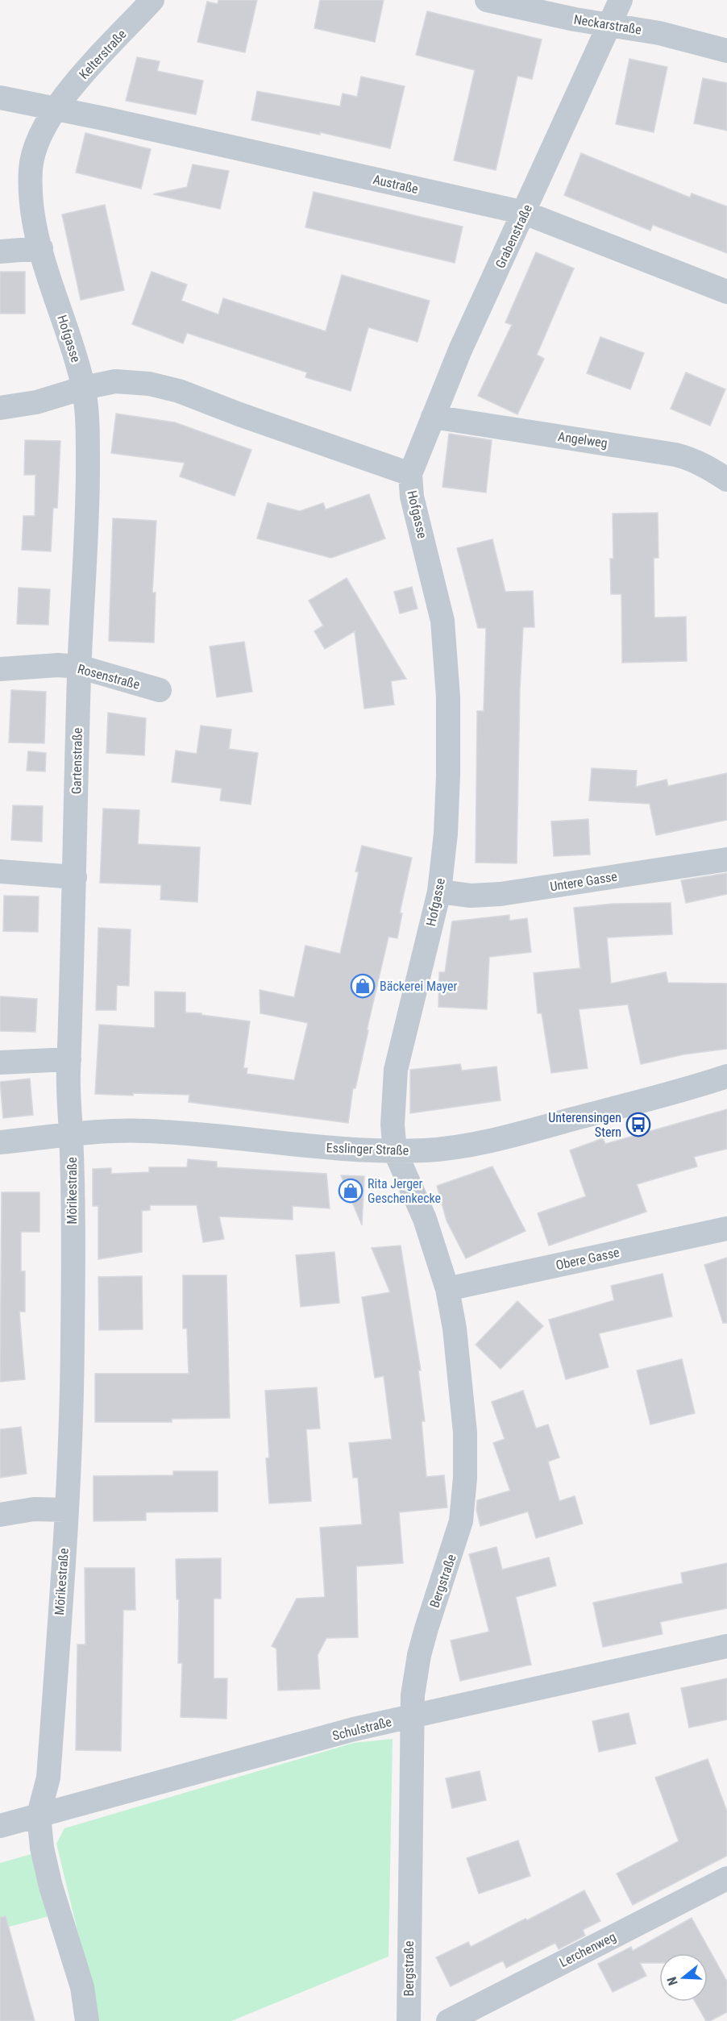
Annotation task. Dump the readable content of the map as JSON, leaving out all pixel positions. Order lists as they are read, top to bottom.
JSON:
{
  "streets": {
    "street": [
      "Neckarstraße",
      "Kelterstraße",
      "Austraße",
      "Grabenstraße",
      "Hofgasse",
      "Angelweg",
      "Rosenstraße",
      "Gartenstraße",
      "Untere Gasse",
      "Esslinger Straße",
      "Mörikestraße",
      "Obere Gasse",
      "Bergstraße",
      "Schulstraße",
      "Lerchenweg"
    ]
  },
  "crossings": [
    ["Neckarstraße", "Grabenstraße"],
    ["Kelterstraße", "Austraße"],
    ["Kelterstraße", "Hofgasse"],
    ["Austraße", "Grabenstraße"],
    ["Austraße", "Hofgasse"],
    ["Grabenstraße", "Hofgasse"],
    ["Grabenstraße", "Angelweg"],
    ["Hofgasse", "Gartenstraße"],
    ["Hofgasse", "Untere Gasse"],
    ["Hofgasse", "Esslinger Straße"],
    ["Hofgasse", "Bergstraße"],
    ["Rosenstraße", "Gartenstraße"],
    ["Gartenstraße", "Esslinger Straße"],
    ["Gartenstraße", "Mörikestraße"],
    ["Esslinger Straße", "Mörikestraße"],
    ["Esslinger Straße", "Bergstraße"],
    ["Mörikestraße", "Schulstraße"],
    ["Obere Gasse", "Bergstraße"],
    ["Bergstraße", "Schulstraße"]
  ],
  "places": {
    "shop": ["Bäckerei Mayer", "Rita Jerger Geschenkecke"],
    "bus stop": ["Unterensingen Stern"]
  },
  "north": "left"
}
